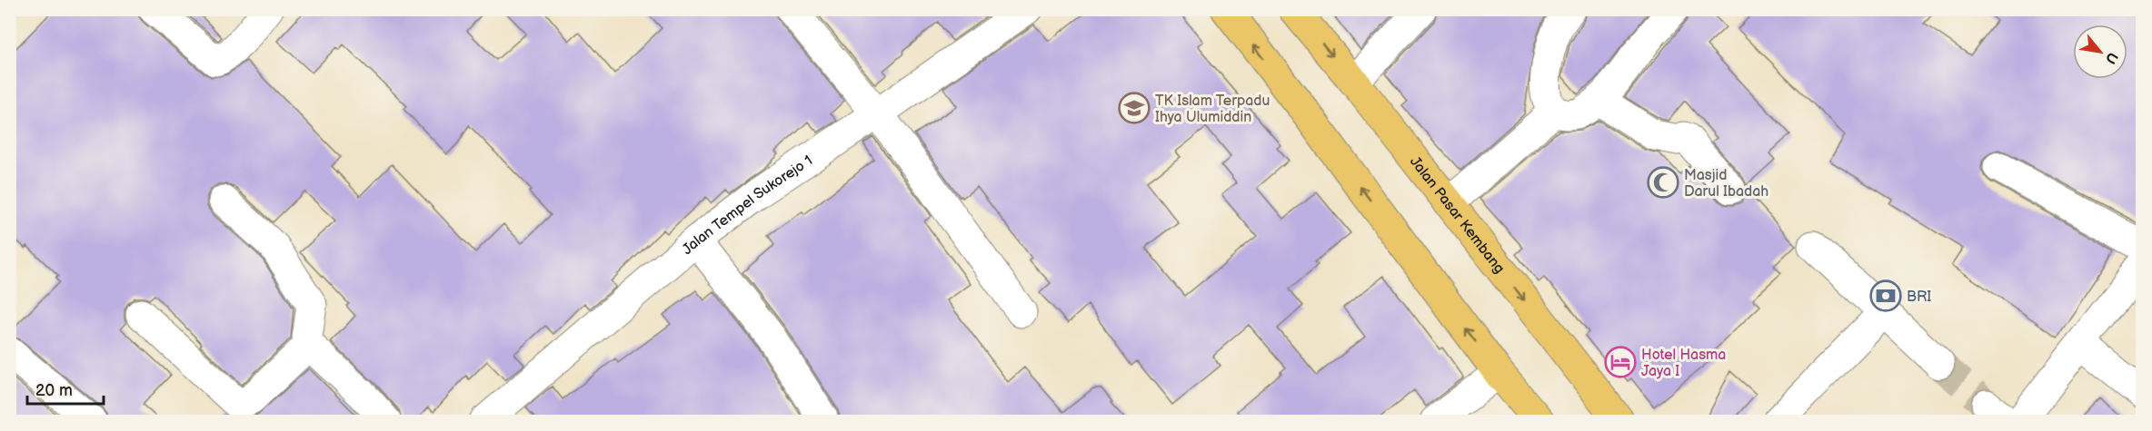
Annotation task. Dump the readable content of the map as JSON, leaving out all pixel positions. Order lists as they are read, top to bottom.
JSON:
{
  "streets": {
    "highway": ["Jalan Pasar Kembang"],
    "street": ["Jalan Tempel Sukorejo 1"]
  },
  "places": {
    "school or university": ["TK Islam Terpadu Ihya Ulumiddin"],
    "mosque": ["Masjid Darul Ibadah"],
    "bank": ["BRI"],
    "hotel": ["Hotel Hasma Jaya I"]
  },
  "scale_bar": "20 m",
  "north": "bottom right"
}
